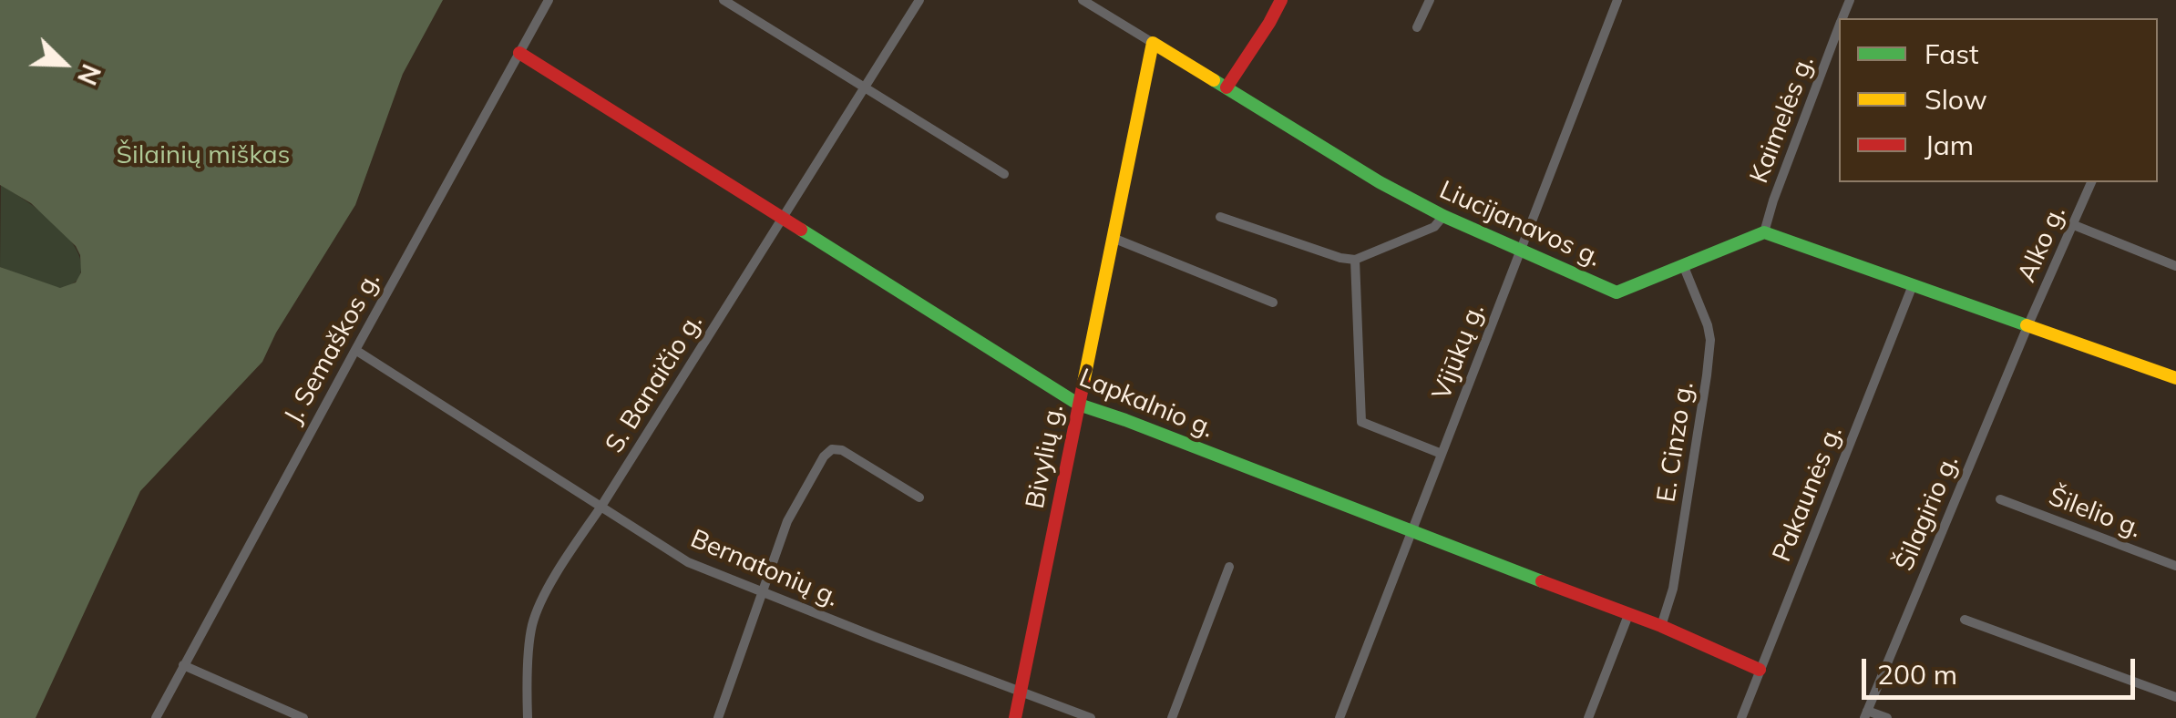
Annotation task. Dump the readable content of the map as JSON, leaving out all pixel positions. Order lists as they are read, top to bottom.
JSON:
{
  "streets": {
    "street": [
      "Kaimelės g.",
      "Liucijanavos g.",
      "Alko g.",
      "J. Semaškos g.",
      "Vijūkų g.",
      "S. Banaičio g.",
      "Lapkalnio g.",
      "E. Cinzo g.",
      "Bivylių g.",
      "Pakaunės g.",
      "Šilagirio g.",
      "Šilelio g.",
      "Bernatonių g."
    ]
  },
  "crossings": [
    ["Kaimelės g.", "Liucijanavos g."],
    ["Liucijanavos g.", "Vijūkų g."],
    ["Liucijanavos g.", "E. Cinzo g."],
    ["Liucijanavos g.", "Bivylių g."],
    ["Alko g.", "Šilagirio g."],
    ["J. Semaškos g.", "Lapkalnio g."],
    ["J. Semaškos g.", "Bernatonių g."],
    ["Vijūkų g.", "Lapkalnio g."],
    ["S. Banaičio g.", "Lapkalnio g."],
    ["S. Banaičio g.", "Bernatonių g."],
    ["Lapkalnio g.", "E. Cinzo g."],
    ["Lapkalnio g.", "Bivylių g."],
    ["Lapkalnio g.", "Pakaunės g."],
    ["Bivylių g.", "Bernatonių g."]
  ],
  "parks": ["Šilainių miškas"],
  "legend": ["Fast", "Slow", "Jam"],
  "scale_bar": "200 m",
  "north": "bottom right"
}
